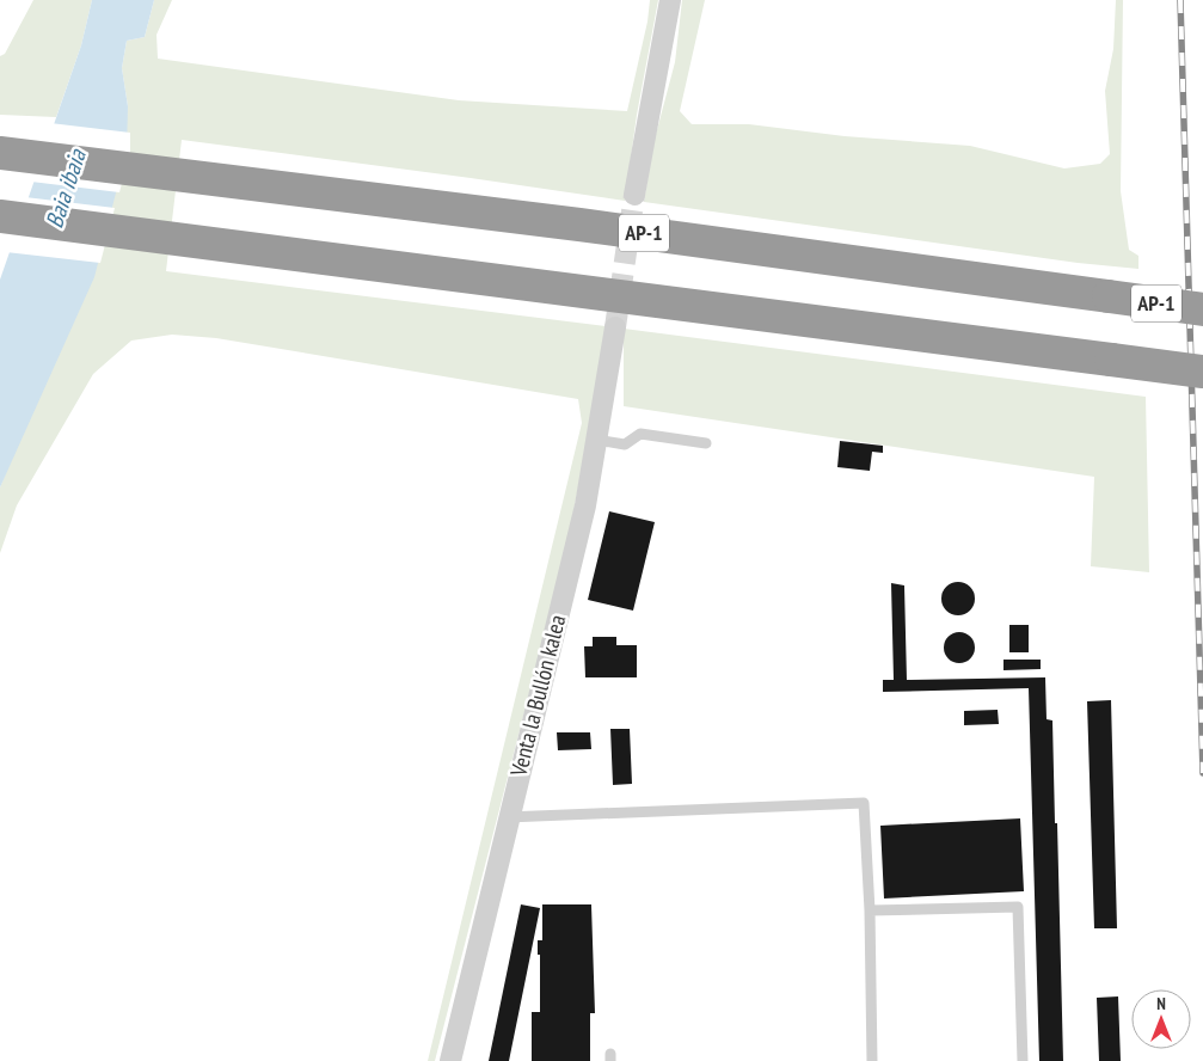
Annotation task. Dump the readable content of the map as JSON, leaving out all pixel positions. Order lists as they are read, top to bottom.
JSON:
{
  "streets": {
    "highway": ["AP-1"],
    "street": ["Venta la Bullón kalea"]
  },
  "water": ["Baia ibaia"],
  "north": "top"
}
